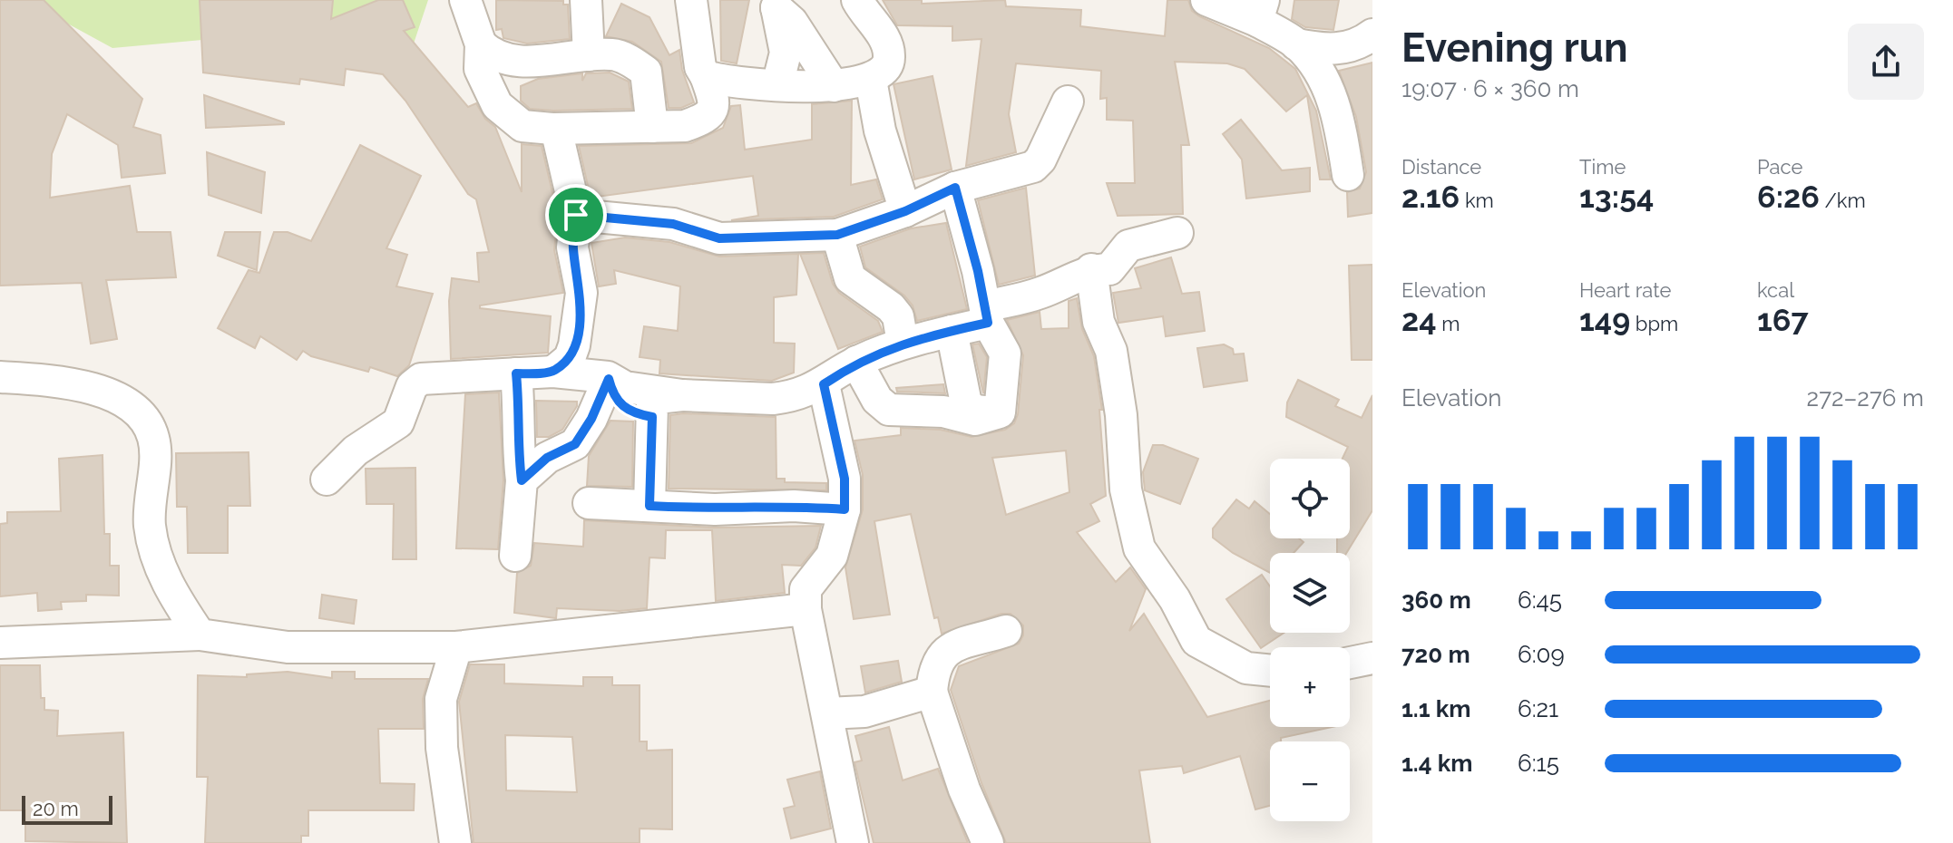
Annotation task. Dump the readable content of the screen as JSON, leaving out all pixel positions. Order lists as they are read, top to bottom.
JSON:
{
  "scale_bar": "20 m",
  "page": {
    "heading": ["Evening run", "19:07 · 6 × 360 m"],
    "stats": [
      ["Distance", "2.16 km"],
      ["Time", "13:54"],
      ["Pace", "6:26 /km"],
      ["Elevation", "24 m"],
      ["Heart rate", "149 bpm"],
      ["kcal", "167"]
    ],
    "chart": ["Elevation", "272–276 m"],
    "map_buttons": ["+", "−"],
    "list": [
      {
        "name": "360 m",
        "note": "6:45"
      },
      {
        "name": "720 m",
        "note": "6:09"
      },
      {
        "name": "1.1 km",
        "note": "6:21"
      },
      {
        "name": "1.4 km",
        "note": "6:15"
      }
    ],
    "scale": "20 m"
  }
}
